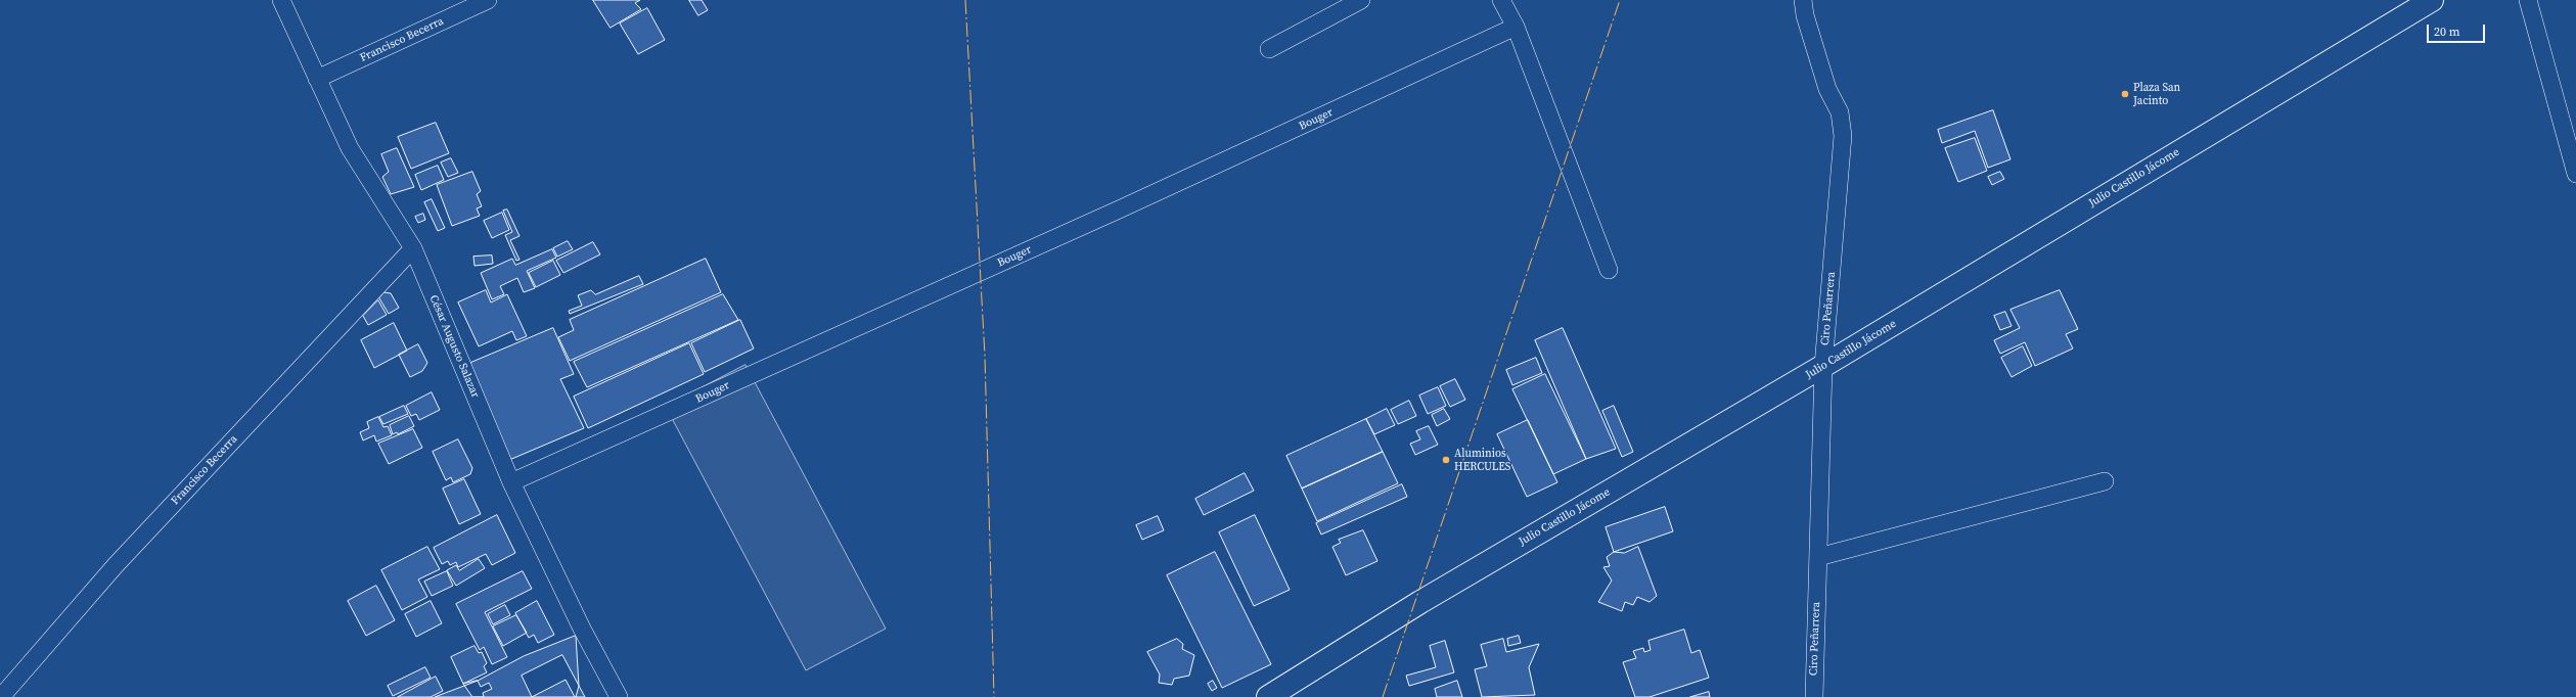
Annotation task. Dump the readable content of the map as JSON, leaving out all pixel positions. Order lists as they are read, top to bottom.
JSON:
{
  "streets": {
    "main road": ["Julio Castillo Jácome"],
    "street": [
      "Francisco Becerra",
      "Bouger",
      "Ciro Peñarrera",
      "César Augusto Salazar"
    ]
  },
  "crossings": [
    ["Francisco Becerra", "César Augusto Salazar"],
    ["Bouger", "César Augusto Salazar"],
    ["Julio Castillo Jácome", "Ciro Peñarrera"]
  ],
  "places": ["Plaza San Jacinto", "Aluminios HERCULES"],
  "scale_bar": "20 m"
}
